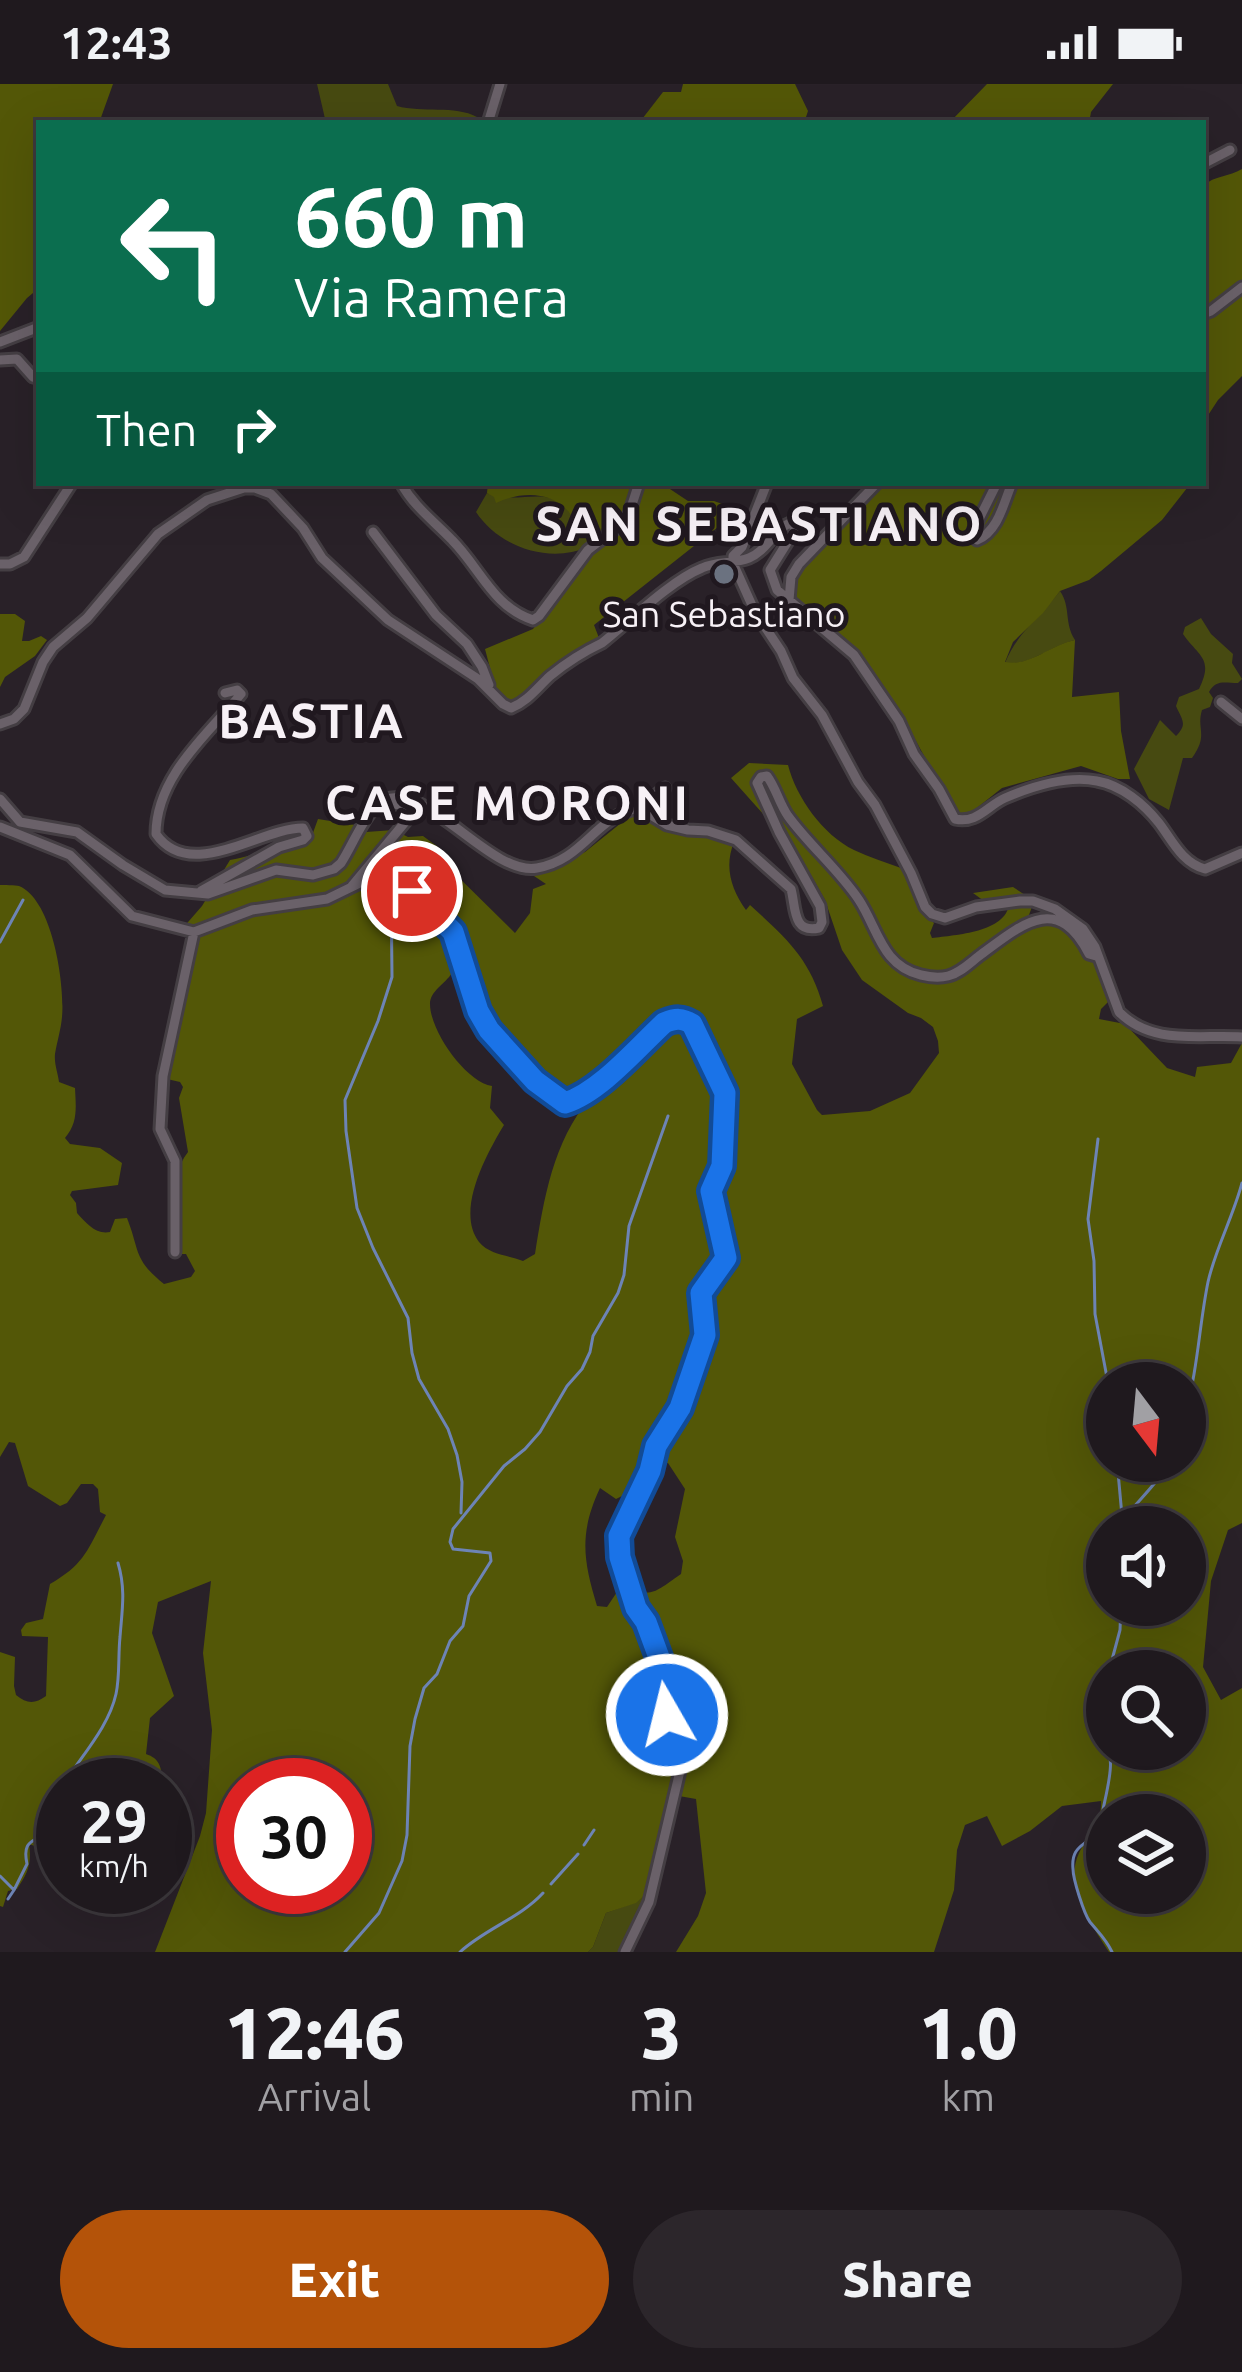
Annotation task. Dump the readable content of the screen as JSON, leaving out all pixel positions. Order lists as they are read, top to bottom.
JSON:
{
  "districts": ["SAN SEBASTIANO", "BASTIA", "CASE MORONI"],
  "places": ["San Sebastiano"],
  "north": "bottom",
  "page": {
    "status": "12:43",
    "turn": ["660 m", "Via Ramera"],
    "then": "Then",
    "speed": "29 km/h",
    "limit": "30",
    "eta": [
      "12:46",
      "Arrival",
      "3",
      "min",
      "1.0",
      "km"
    ],
    "buttons": ["Exit", "Share"]
  }
}
